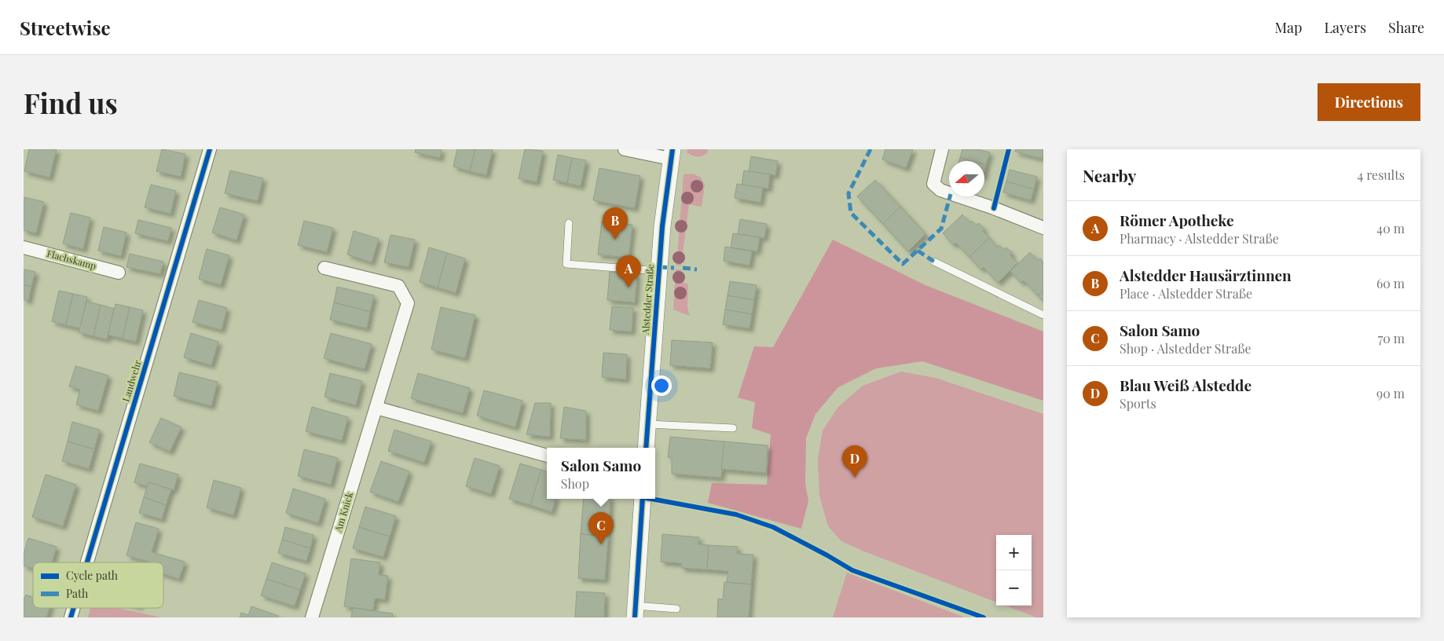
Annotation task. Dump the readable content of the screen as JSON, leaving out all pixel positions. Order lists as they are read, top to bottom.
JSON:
{
  "streets": {
    "street": [
      "Flachskamp",
      "Alstedder Straße",
      "Landwehr",
      "Am Knick"
    ]
  },
  "legend": ["Cycle path", "Path"],
  "north": "left",
  "page": {
    "header": "Streetwise",
    "nav": ["Map", "Layers", "Share"],
    "buttons": "Directions",
    "title": "Find us",
    "heading": ["Nearby", "4 results"],
    "list": [
      {
        "mark": "A",
        "name": "Römer Apotheke",
        "note": "Pharmacy · Alstedder Straße",
        "value": "40 m"
      },
      {
        "mark": "B",
        "name": "Alstedder Hausärztinnen",
        "note": "Place · Alstedder Straße",
        "value": "60 m"
      },
      {
        "mark": "C",
        "name": "Salon Samo",
        "note": "Shop · Alstedder Straße",
        "value": "70 m"
      },
      {
        "mark": "D",
        "name": "Blau Weiß Alstedde",
        "note": "Sports",
        "value": "90 m"
      }
    ],
    "pins": [
      "B",
      "A",
      "D",
      "C"
    ],
    "popup": ["Salon Samo", "Shop"],
    "map_buttons": ["+", "−"]
  }
}
